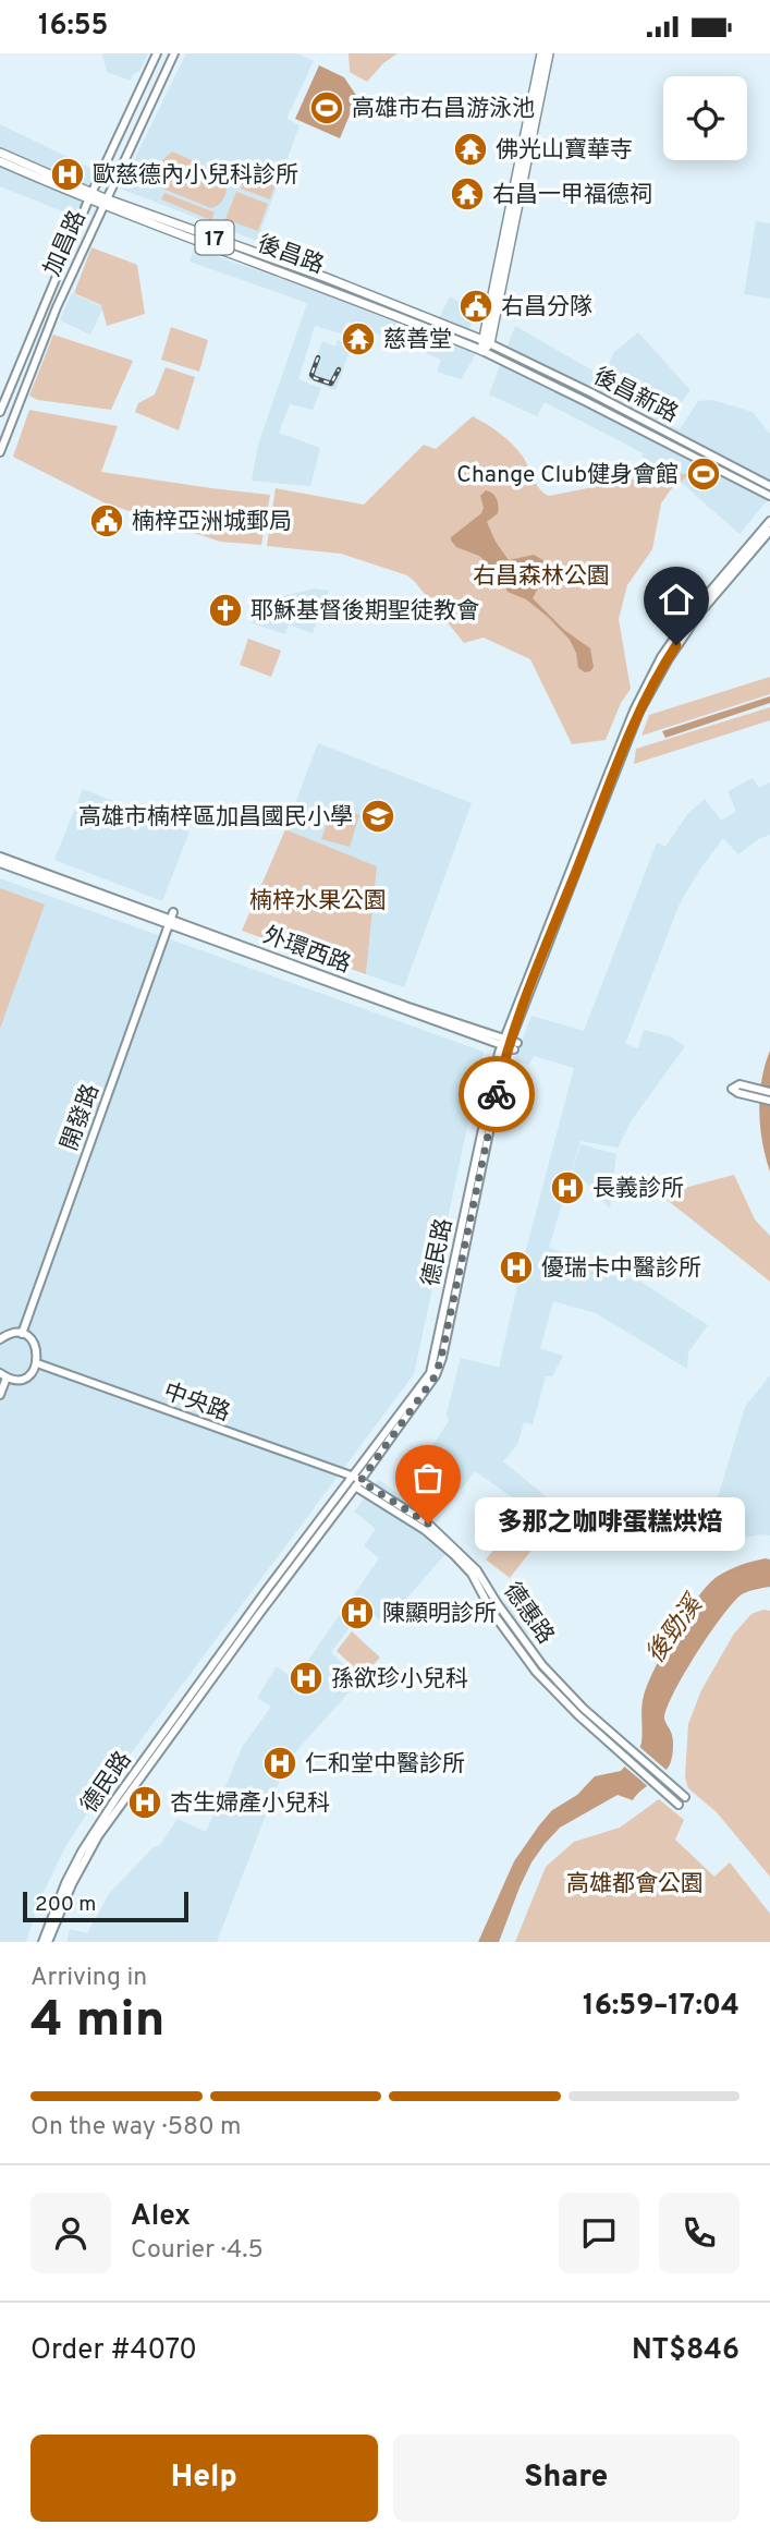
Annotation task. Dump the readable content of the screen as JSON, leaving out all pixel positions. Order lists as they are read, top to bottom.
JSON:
{
  "streets": {
    "main road": ["17", "後昌路"],
    "street": [
      "加昌路",
      "後昌新路",
      "外環西路",
      "開發路",
      "德民路",
      "中央路",
      "德惠路"
    ]
  },
  "crossings": [
    ["加昌路", "後昌路"],
    ["後昌路", "後昌新路"],
    ["外環西路", "開發路"],
    ["外環西路", "德民路"],
    ["德民路", "中央路"],
    ["德民路", "德惠路"],
    ["中央路", "德惠路"]
  ],
  "water": ["後勁溪"],
  "parks": ["右昌森林公園", "楠梓水果公園", "高雄都會公園"],
  "places": {
    "sports": ["高雄市右昌游泳池", "Change Club健身會館"],
    "temple": ["佛光山寶華寺", "右昌一甲福德祠", "慈善堂"],
    "hospital": [
      "歐慈德內小兒科診所",
      "長義診所",
      "優瑞卡中醫診所",
      "陳顯明診所",
      "孫欲珍小兒科",
      "仁和堂中醫診所",
      "杏生婦產小兒科"
    ],
    "public building": ["右昌分隊", "楠梓亞洲城郵局"],
    "church": ["耶穌基督後期聖徒教會"],
    "school or university": ["高雄市楠梓區加昌國民小學"],
    "other": ["多那之咖啡蛋糕烘焙"]
  },
  "scale_bar": "200 m",
  "page": {
    "status": "16:55",
    "bubble": "多那之咖啡蛋糕烘焙",
    "scale": "200 m",
    "heading": ["4 min", "Arriving in", "16:59–17:04"],
    "panel": [
      "Alex",
      "Courier · 4.5",
      "Order #4070",
      "NT$846"
    ],
    "bar": "On the way · 580 m",
    "buttons": ["Help", "Share"]
  }
}
